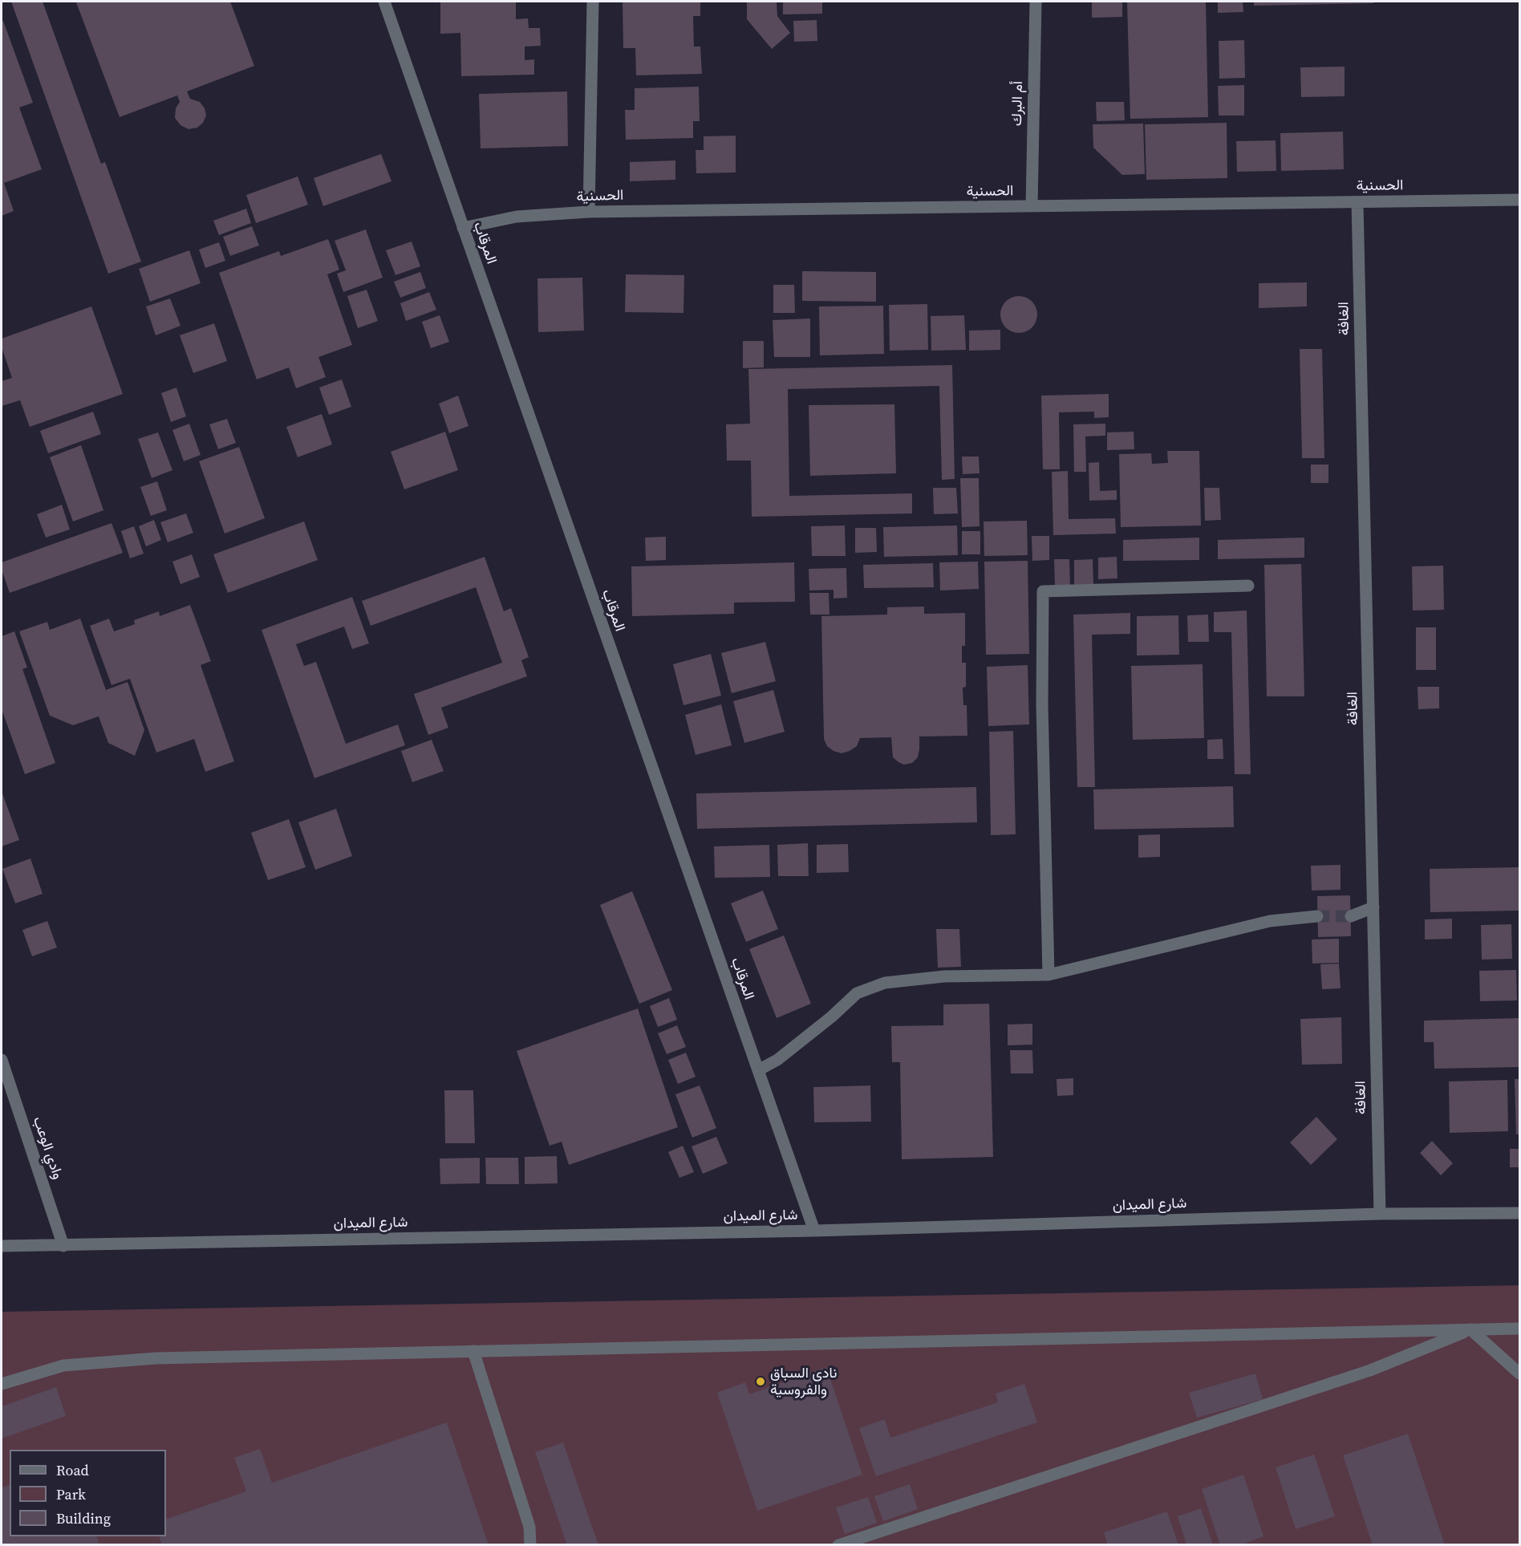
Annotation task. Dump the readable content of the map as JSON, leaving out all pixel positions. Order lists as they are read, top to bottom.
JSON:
{
  "streets": {
    "street": [
      "أم البرك",
      "الحسنية",
      "المرقاب",
      "الغافة",
      "وادي الوعب",
      "شارع الميدان"
    ]
  },
  "crossings": [
    ["أم البرك", "الحسنية"],
    ["الحسنية", "المرقاب"],
    ["الحسنية", "الغافة"],
    ["المرقاب", "شارع الميدان"],
    ["الغافة", "شارع الميدان"],
    ["وادي الوعب", "شارع الميدان"]
  ],
  "places": ["نادي السباق والفروسية"],
  "legend": ["Road", "Park", "Building"]
}
